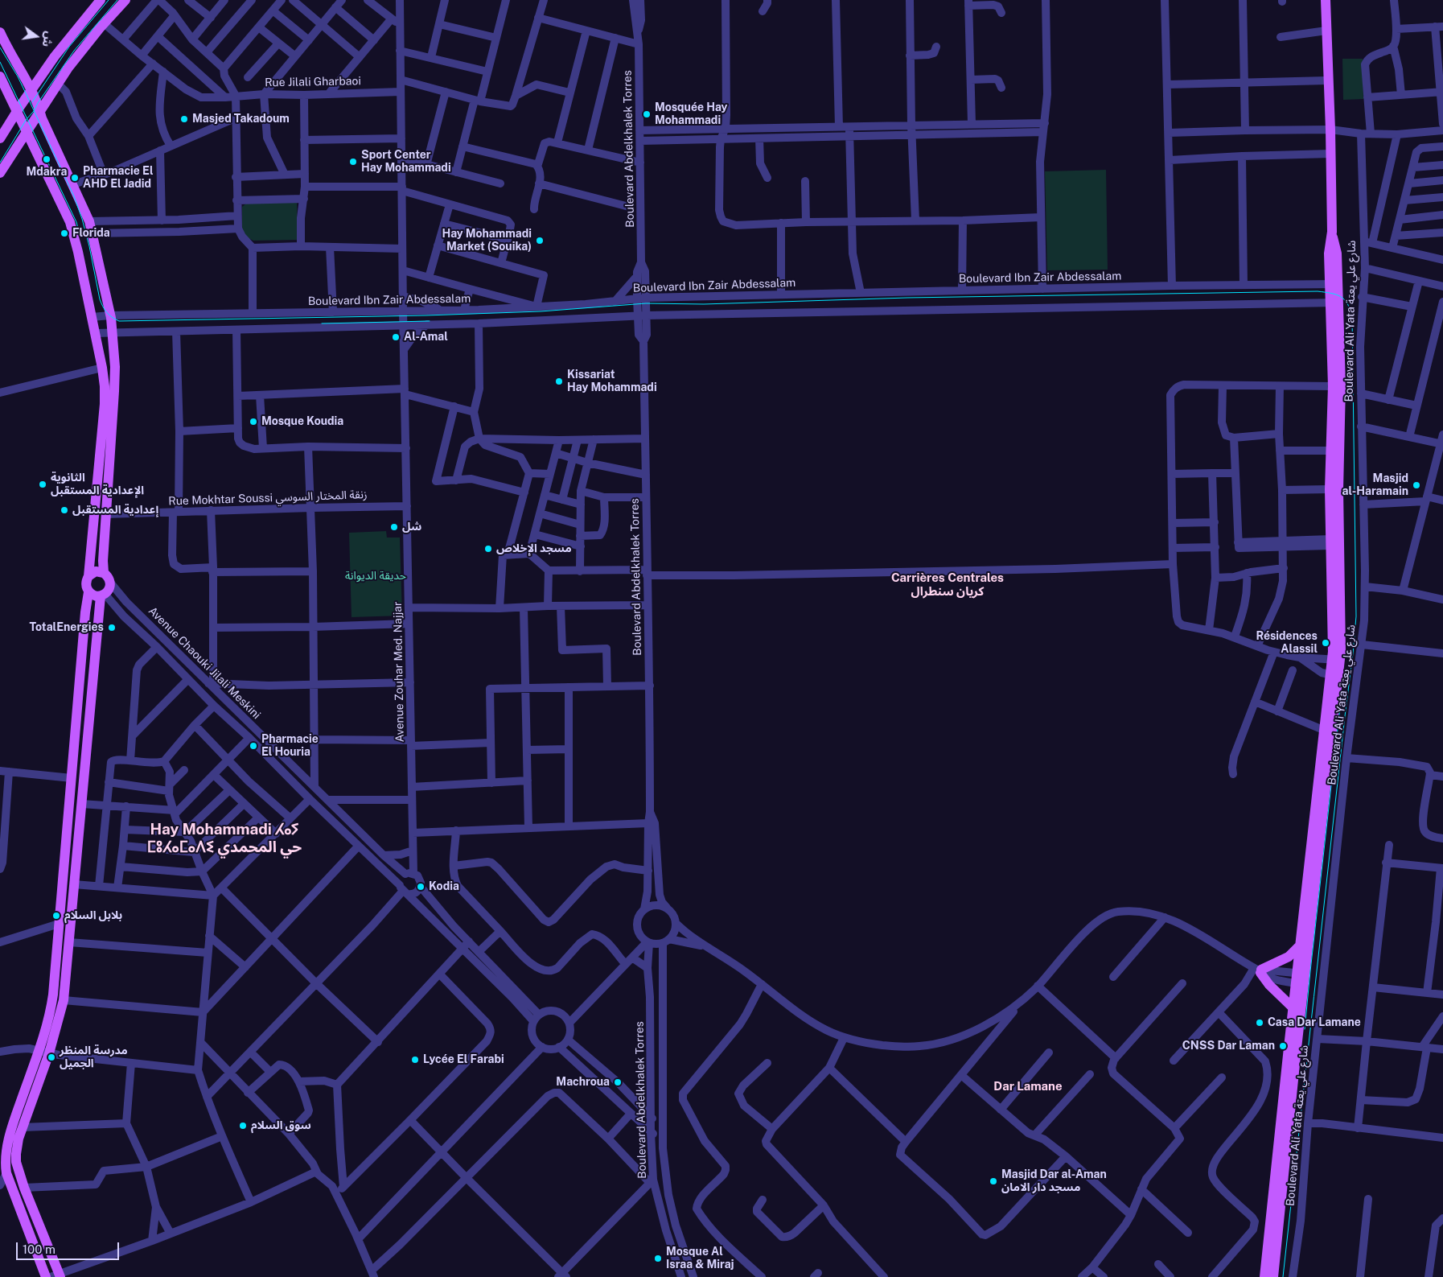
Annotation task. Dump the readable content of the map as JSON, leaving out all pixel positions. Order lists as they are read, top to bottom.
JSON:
{
  "streets": {
    "main road": ["Boulevard Ali Yata شارع علي يعتة"],
    "street": [
      "Rue Jilali Gharbaoi",
      "Boulevard Abdelkhalek Torres",
      "Boulevard Ibn Zair Abdessalam",
      "Rue Mokhtar Soussi زنقة المختار السوسي",
      "Avenue Chaouki Jilali Meskini",
      "Avenue Zouhar Med. Najjar"
    ]
  },
  "crossings": [
    ["Rue Jilali Gharbaoi", "Avenue Zouhar Med. Najjar"],
    ["Boulevard Abdelkhalek Torres", "Boulevard Ibn Zair Abdessalam"],
    ["Boulevard Ibn Zair Abdessalam", "Boulevard Ali Yata شارع علي يعتة"],
    ["Boulevard Ibn Zair Abdessalam", "Avenue Zouhar Med. Najjar"],
    ["Rue Mokhtar Soussi زنقة المختار السوسي", "Avenue Zouhar Med. Najjar"],
    ["Avenue Chaouki Jilali Meskini", "Avenue Zouhar Med. Najjar"]
  ],
  "districts": ["Carrières Centrales كريان سنطرال", "Hay Mohammadi ⵃⴰⵢ ⵎⵓⵃⴰⵎⴰⴷⵉ حي المحمدي", "Dar Lamane"],
  "parks": ["حديقة الديوانة"],
  "places": [
    "Mosquée Hay Mohammadi",
    "Masjed Takadoum",
    "Mdakra",
    "Sport Center Hay Mohammadi",
    "Pharmacie El AHD El Jadid",
    "Florida",
    "Hay Mohammadi Market (Souika)",
    "Al-Amal",
    "Kissariat Hay Mohammadi",
    "Mosque Koudia",
    "الثانوية الإعدادية المستقبل",
    "Masjid al-Haramain",
    "إعدادية المستقبل",
    "شل",
    "مسجد الإخلاص",
    "TotalEnergies",
    "Résidences Alassil",
    "Pharmacie El Houria",
    "Kodia",
    "بلابل السلام",
    "Casa Dar Lamane",
    "CNSS Dar Laman",
    "مدرسة المنظر الجميل",
    "Lycée El Farabi",
    "Machroua",
    "سوق السلام",
    "Masjid Dar al-Aman مسجد دار الامان",
    "Mosque Al Israa & Miraj"
  ],
  "scale_bar": "100 m",
  "north": "right"
}
